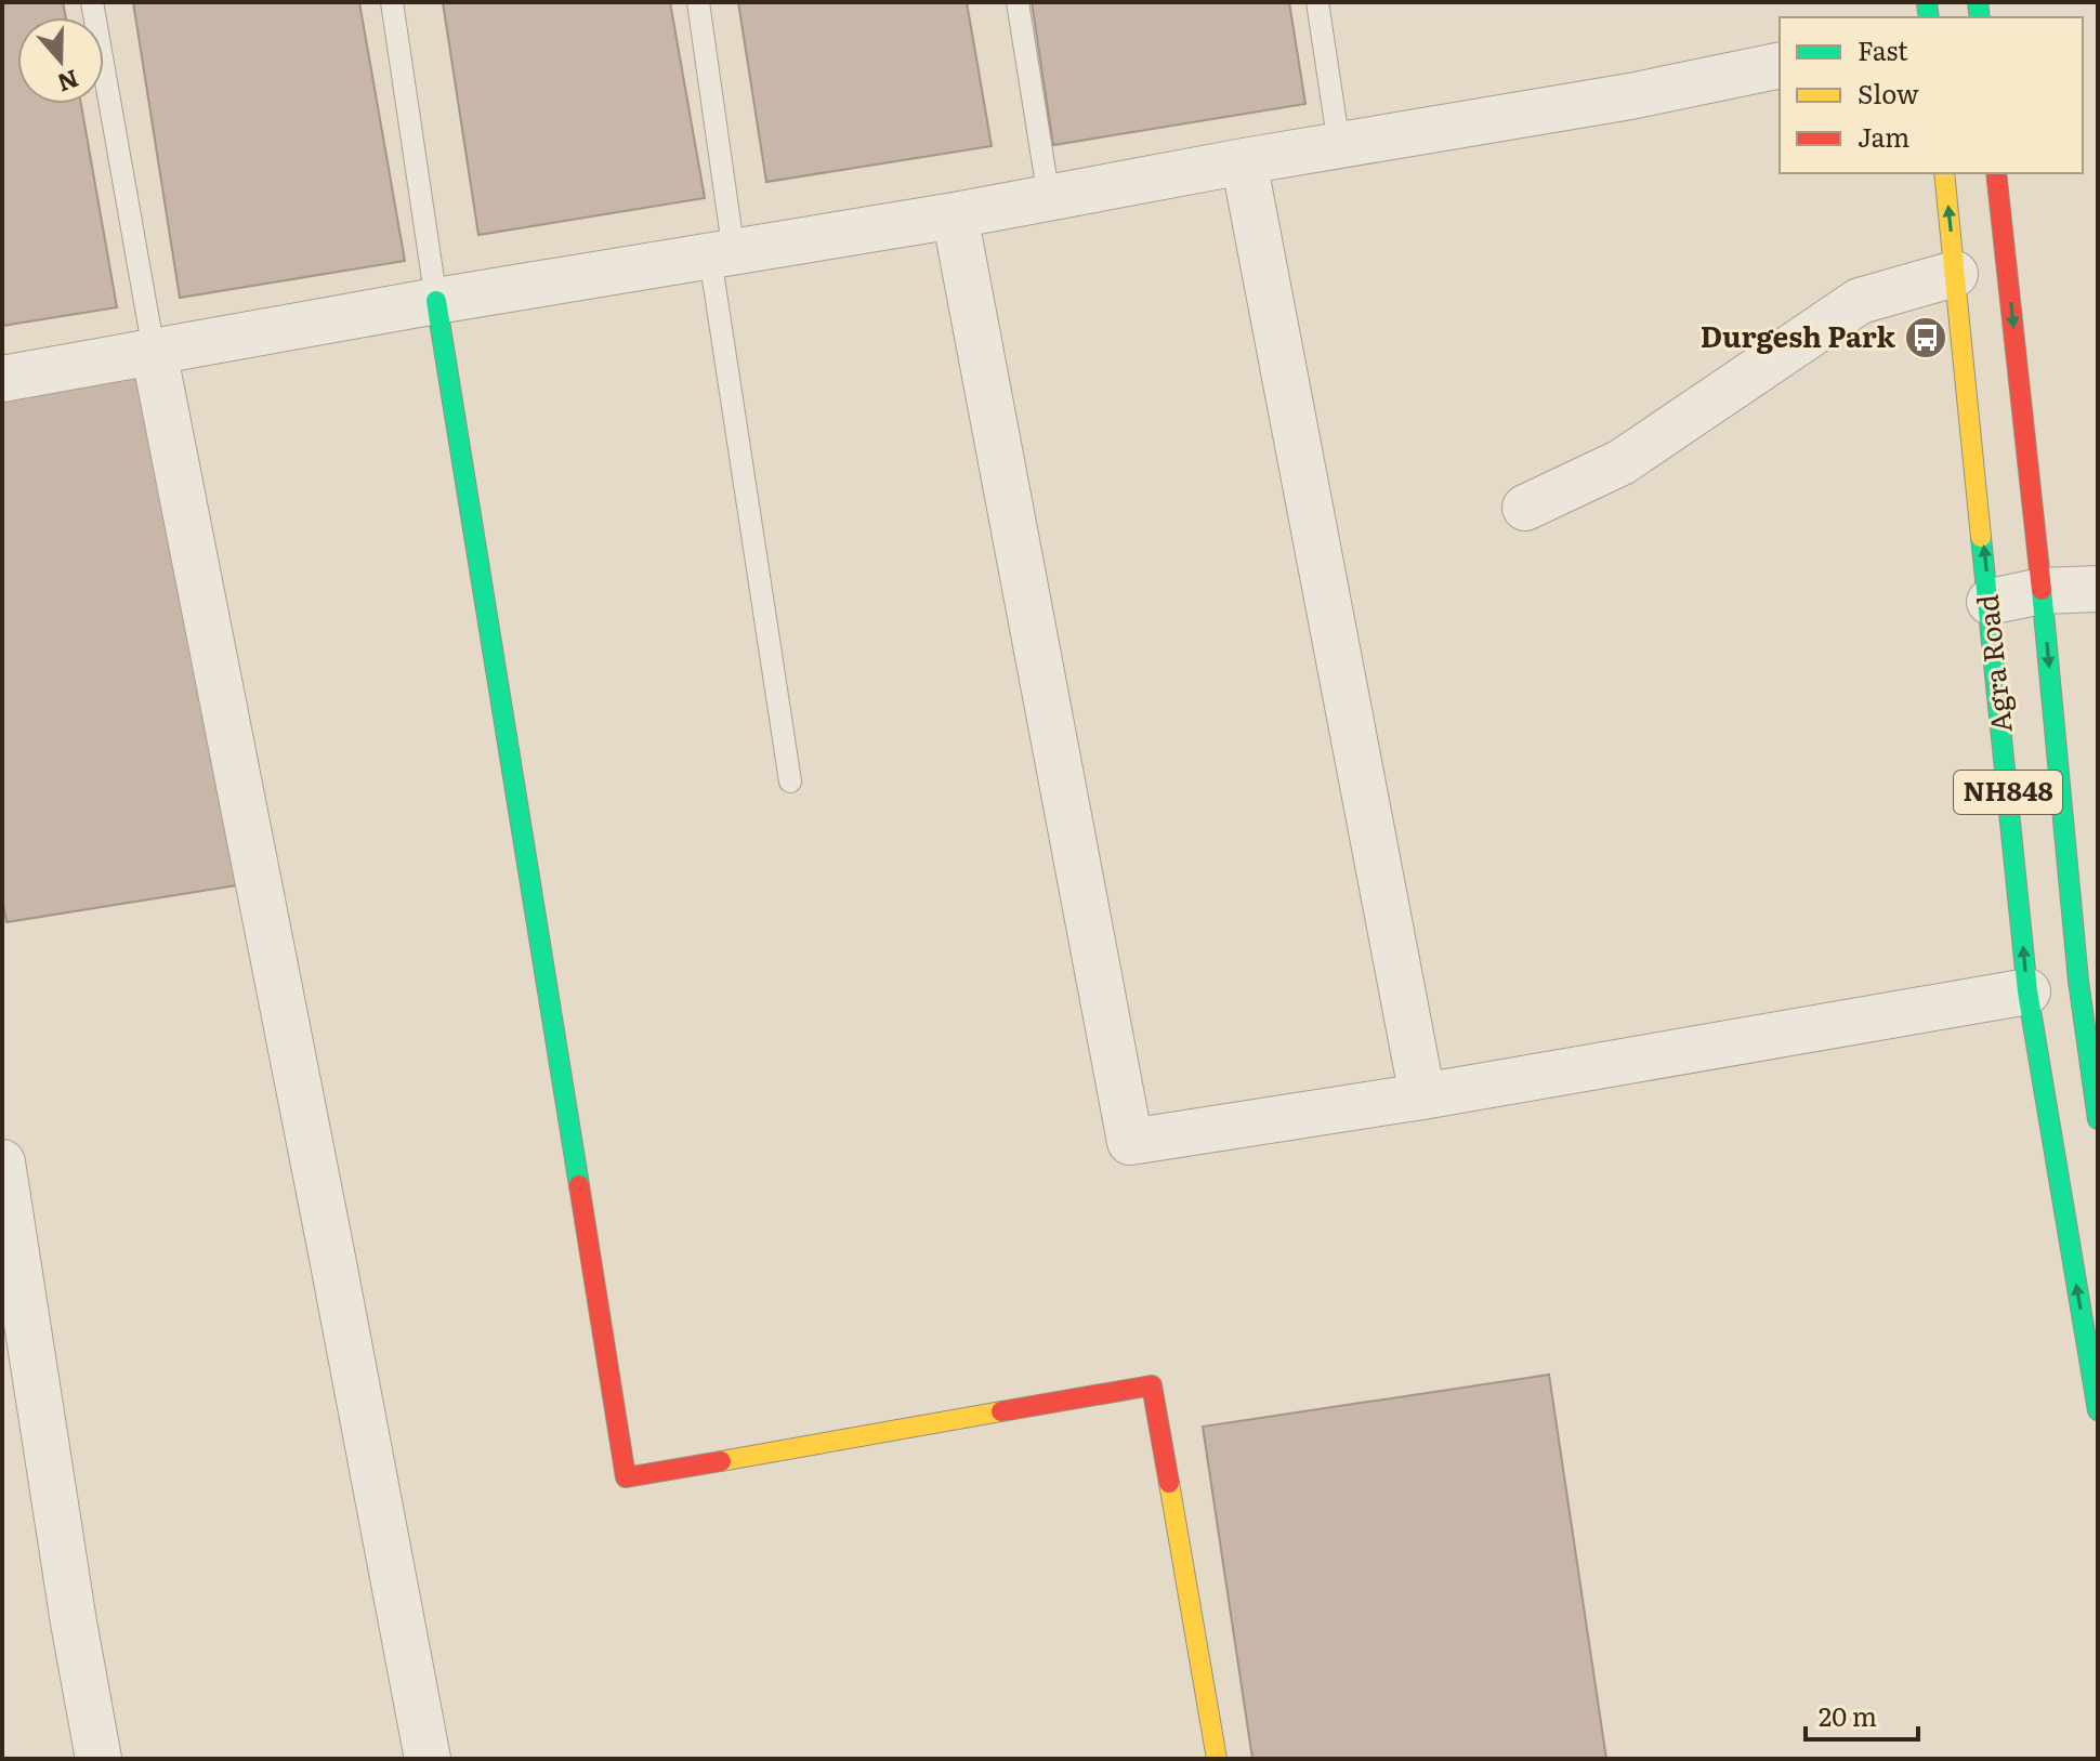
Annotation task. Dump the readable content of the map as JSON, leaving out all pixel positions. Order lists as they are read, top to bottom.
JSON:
{
  "streets": {
    "main road": ["Agra Road", "NH848"]
  },
  "places": {
    "bus stop": ["Durgesh Park"]
  },
  "legend": ["Fast", "Slow", "Jam"],
  "scale_bar": "20 m",
  "north": "bottom"
}
